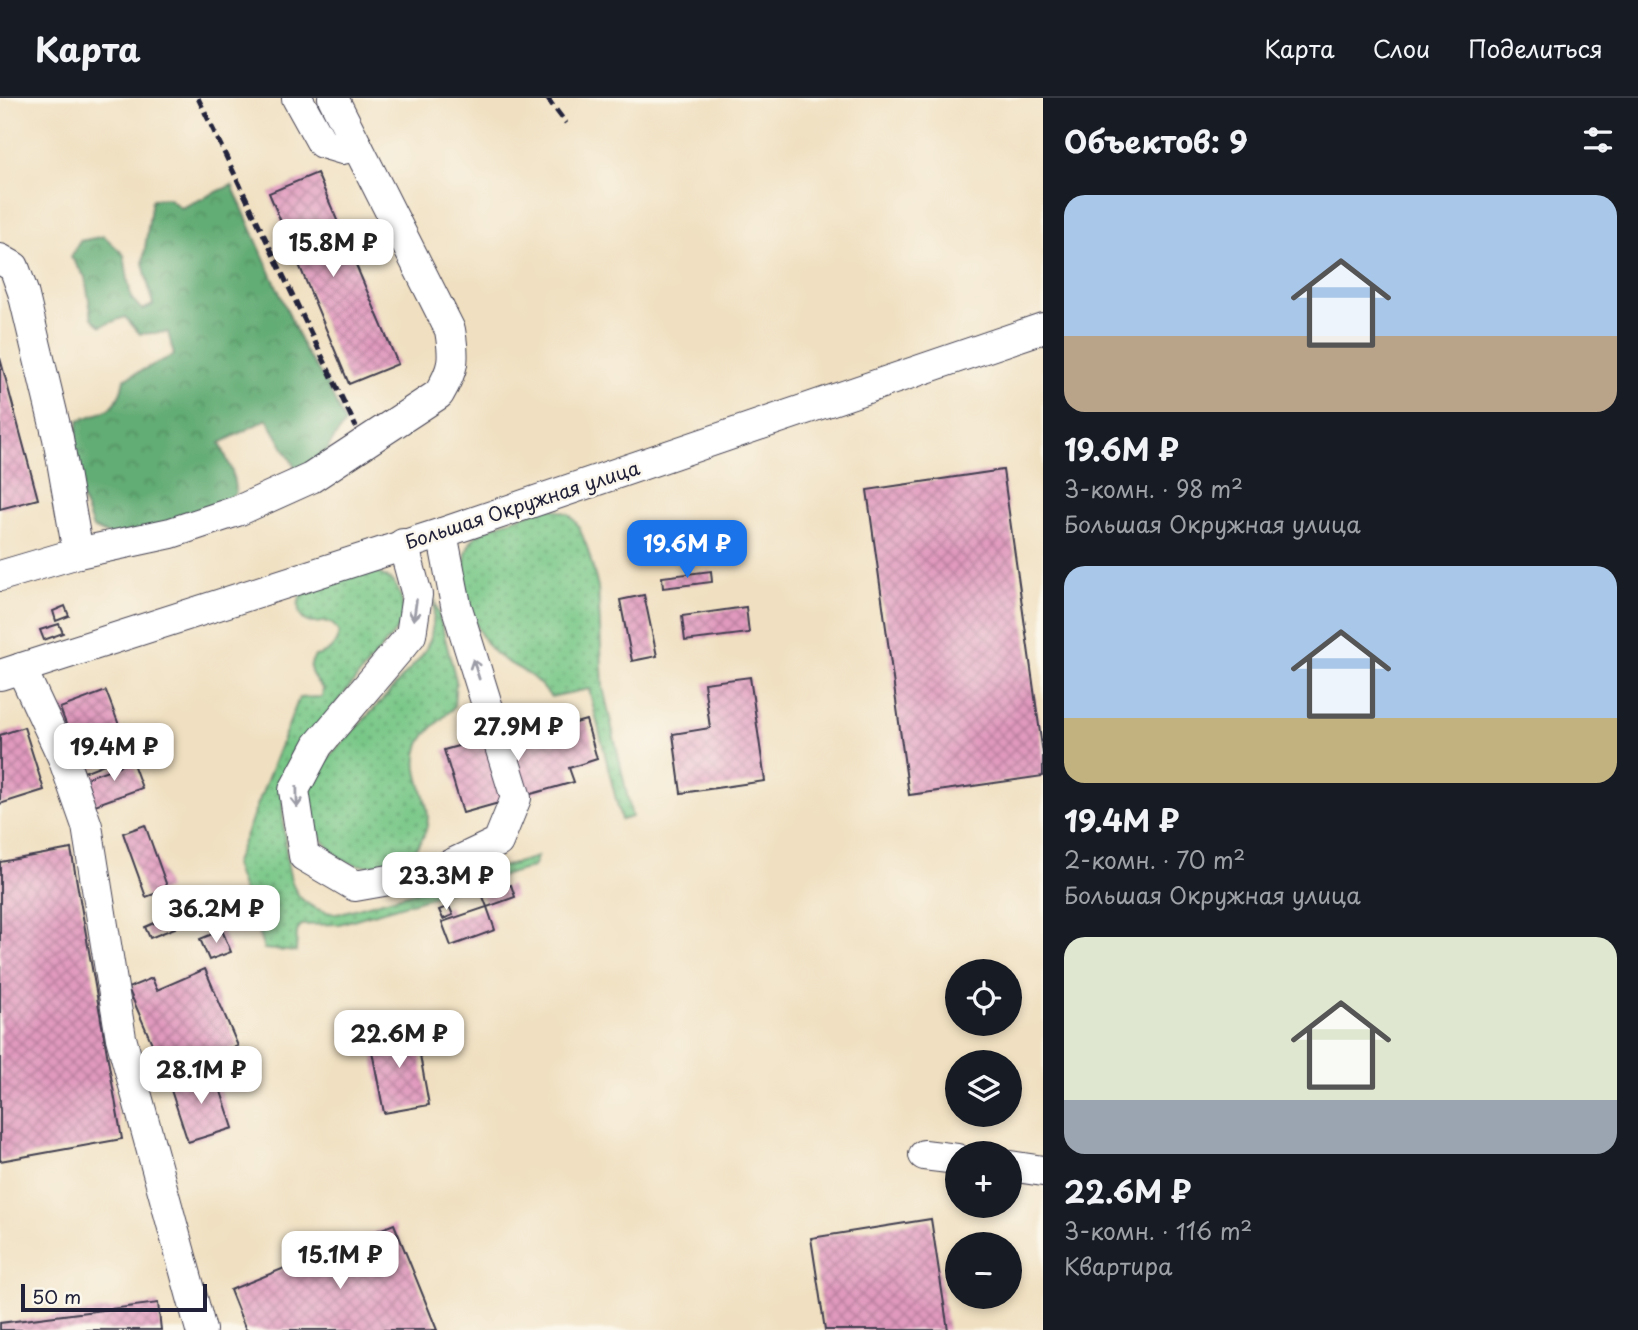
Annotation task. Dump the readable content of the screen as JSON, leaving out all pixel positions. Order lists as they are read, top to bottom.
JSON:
{
  "streets": {
    "street": ["Большая Окружная улица"]
  },
  "scale_bar": "50 m",
  "page": {
    "header": "Карта",
    "nav": ["Карта", "Слои", "Поделиться"],
    "heading": "Объектов: 9",
    "list": [
      {
        "name": "19.6M ₽",
        "note": "3-комн. · 98 m² · Большая Окружная улица"
      },
      {
        "name": "19.4M ₽",
        "note": "2-комн. · 70 m² · Большая Окружная улица"
      },
      {
        "name": "22.6M ₽",
        "note": "3-комн. · 116 m² · Квартира"
      }
    ],
    "price": [
      "15.8M ₽",
      "19.6M ₽",
      "27.9M ₽",
      "19.4M ₽",
      "23.3M ₽",
      "36.2M ₽",
      "22.6M ₽",
      "28.1M ₽",
      "15.1M ₽"
    ],
    "map_buttons": ["+", "−"],
    "scale": "50 m"
  }
}
